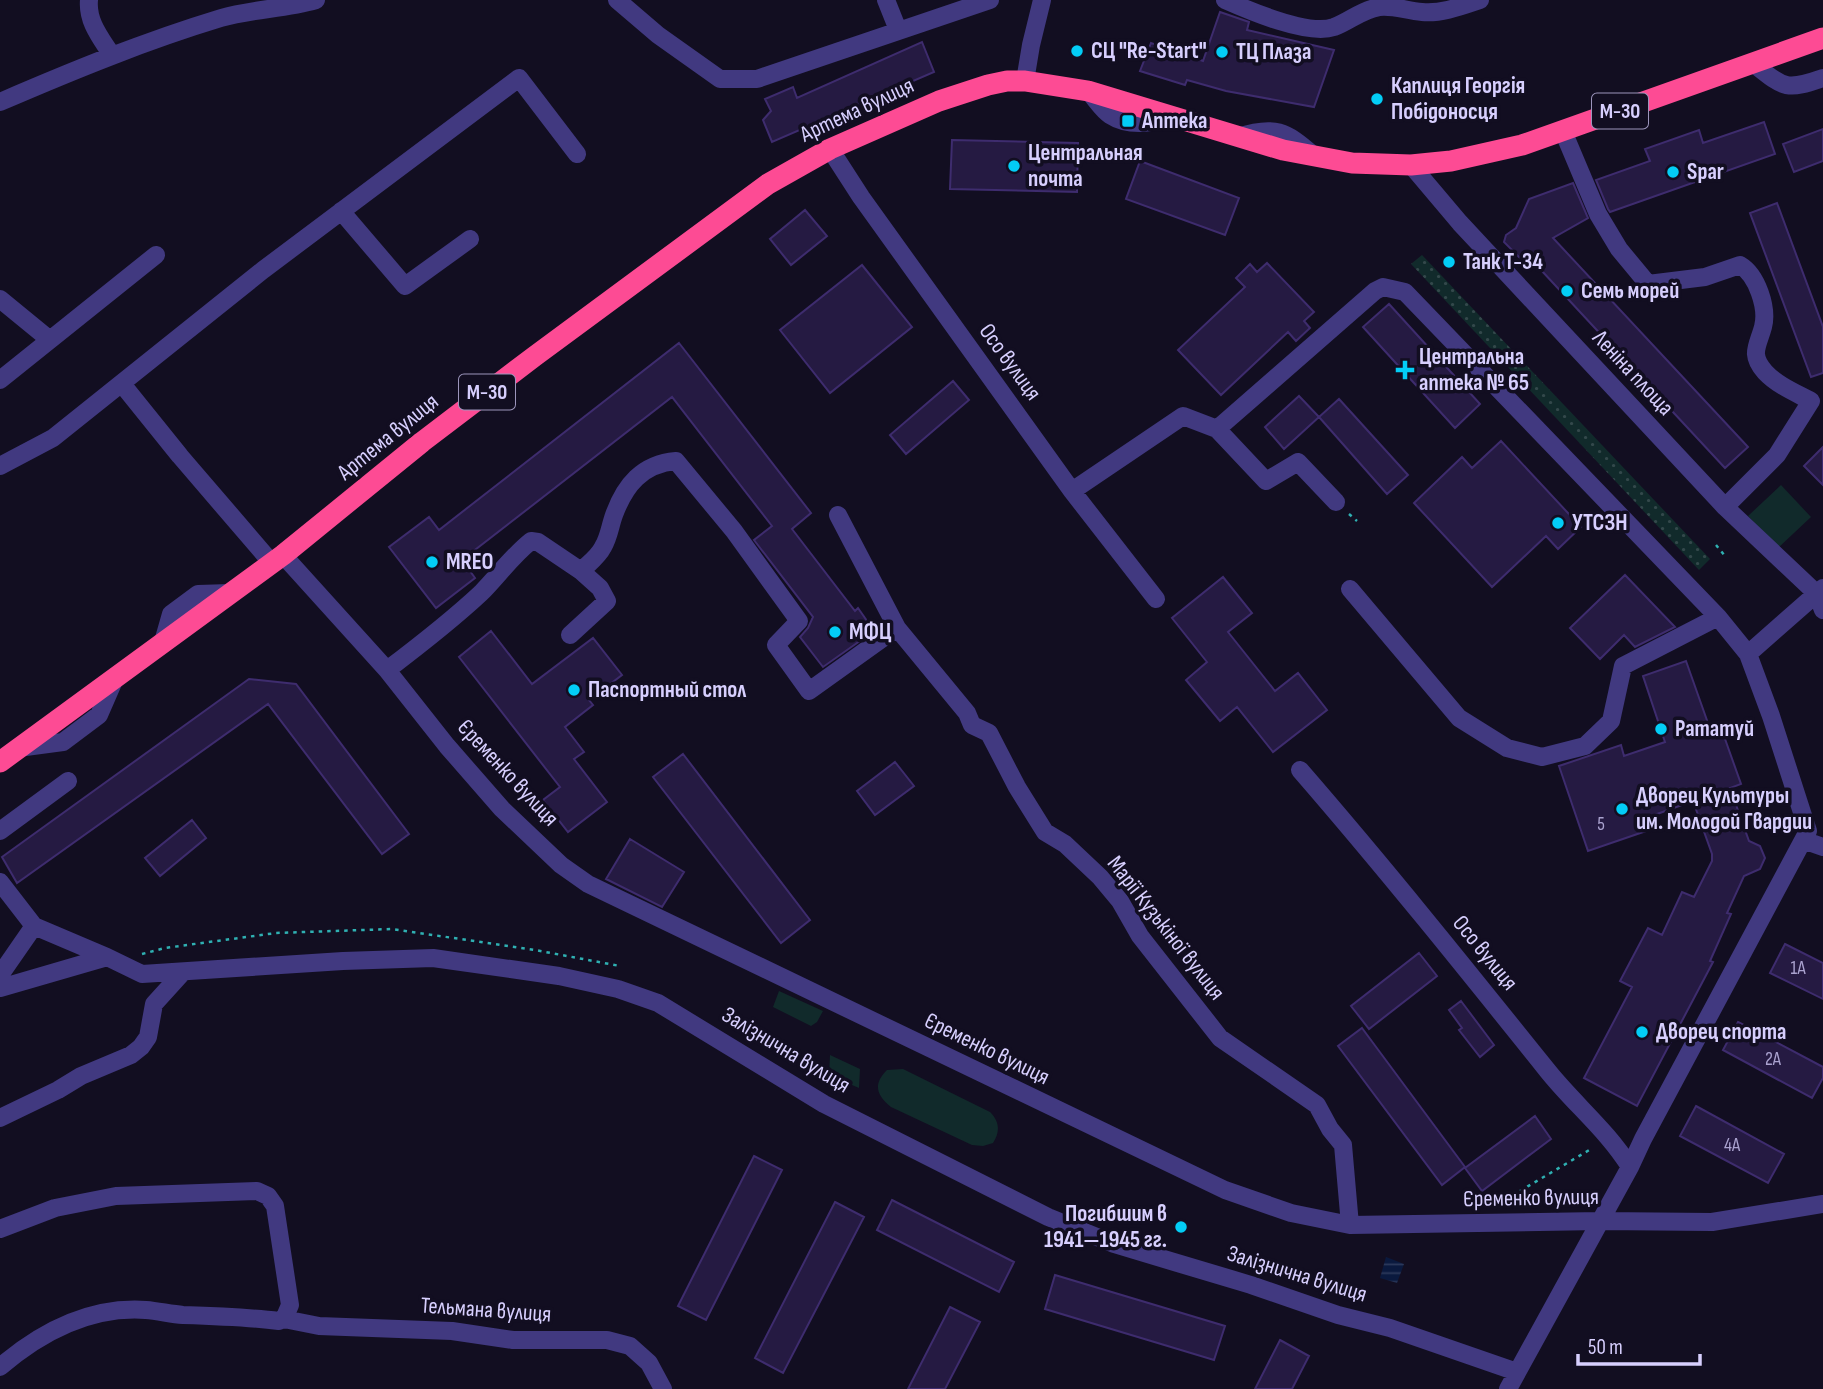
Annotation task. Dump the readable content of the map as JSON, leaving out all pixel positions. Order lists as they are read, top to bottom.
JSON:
{
  "streets": {
    "highway": ["Артема вулиця", "М-30"],
    "street": [
      "Осо вулиця",
      "Леніна площа",
      "Єременко вулиця",
      "Марії Кузькіної вулиця",
      "Залізнична вулиця",
      "Тельмана вулиця"
    ]
  },
  "crossings": [
    ["Артема вулиця", "М-30"],
    ["Артема вулиця", "Осо вулиця"],
    ["Артема вулиця", "Єременко вулиця"],
    ["М-30", "Леніна площа"],
    ["Єременко вулиця", "Марії Кузькіної вулиця"]
  ],
  "places": {
    "other": [
      "СЦ \"Re-Start\"",
      "ТЦ Плаза",
      "Каплиця Георгія Побідоносця",
      "Центральная почта",
      "Spar",
      "Танк Т-34",
      "Семь морей",
      "УТСЗН",
      "MREO",
      "МФЦ",
      "Паспортный стол",
      "Рататуй",
      "Дворец Культуры им. Молодой Гвардии",
      "Дворец спорта",
      "Погибшим в 1941—1945 гг."
    ],
    "transit": ["Аптека"],
    "health": ["Центральна аптека № 65"]
  },
  "house_numbers": [
    "5",
    "1А",
    "2А",
    "4А"
  ],
  "scale_bar": "50 m"
}
